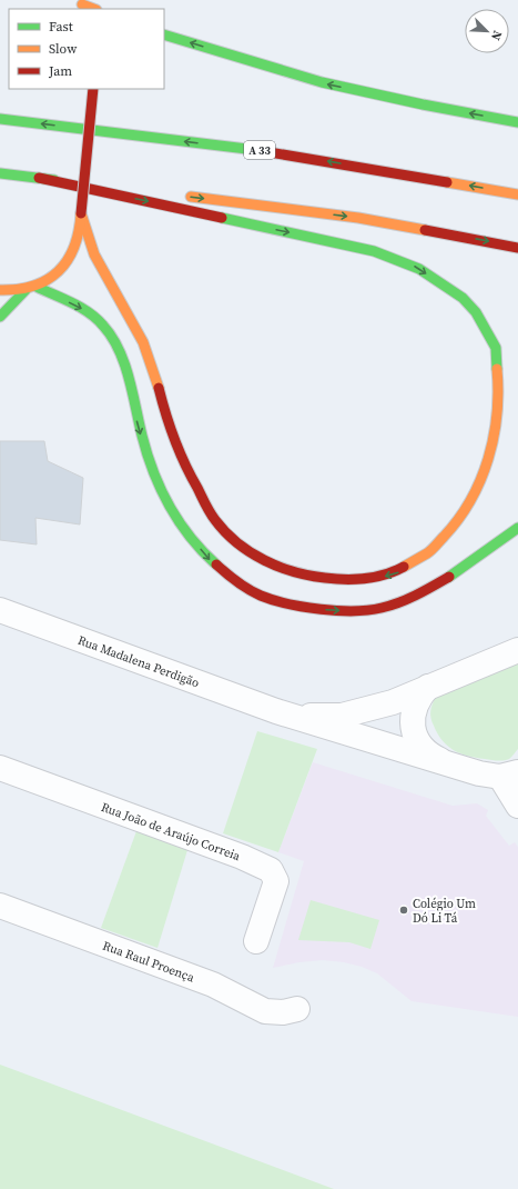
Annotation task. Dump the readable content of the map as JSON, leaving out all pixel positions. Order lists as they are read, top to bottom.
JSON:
{
  "streets": {
    "main road": ["A 33"],
    "street": ["Rua Madalena Perdigão", "Rua João de Araújo Correia", "Rua Raul Proença"]
  },
  "places": ["Colégio Um Dó Li Tá"],
  "legend": ["Fast", "Slow", "Jam"],
  "north": "bottom right"
}
